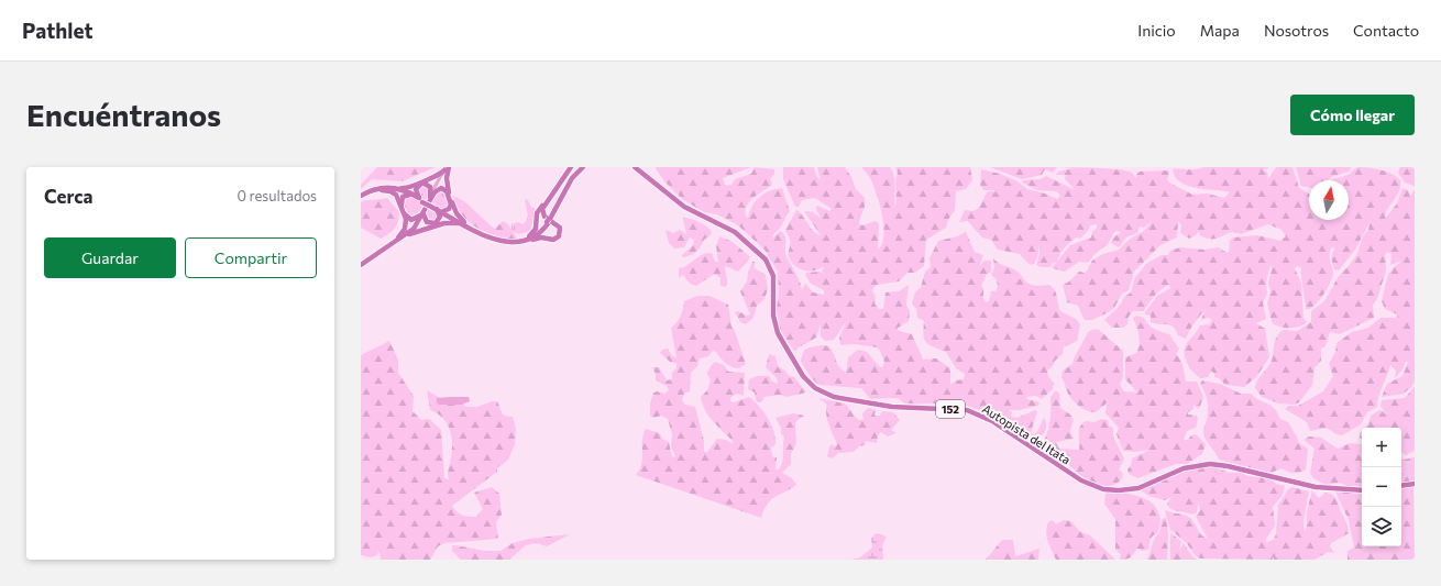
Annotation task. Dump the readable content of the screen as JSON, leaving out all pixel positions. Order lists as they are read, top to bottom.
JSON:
{
  "streets": {
    "highway": ["152", "Autopista del Itata"]
  },
  "north": "top",
  "page": {
    "header": "Pathlet",
    "nav": [
      "Inicio",
      "Mapa",
      "Nosotros",
      "Contacto"
    ],
    "buttons": [
      "Cómo llegar",
      ["Guardar", "Compartir"]
    ],
    "title": "Encuéntranos",
    "heading": ["Cerca", "0 resultados"],
    "map_buttons": ["+", "−"]
  }
}
